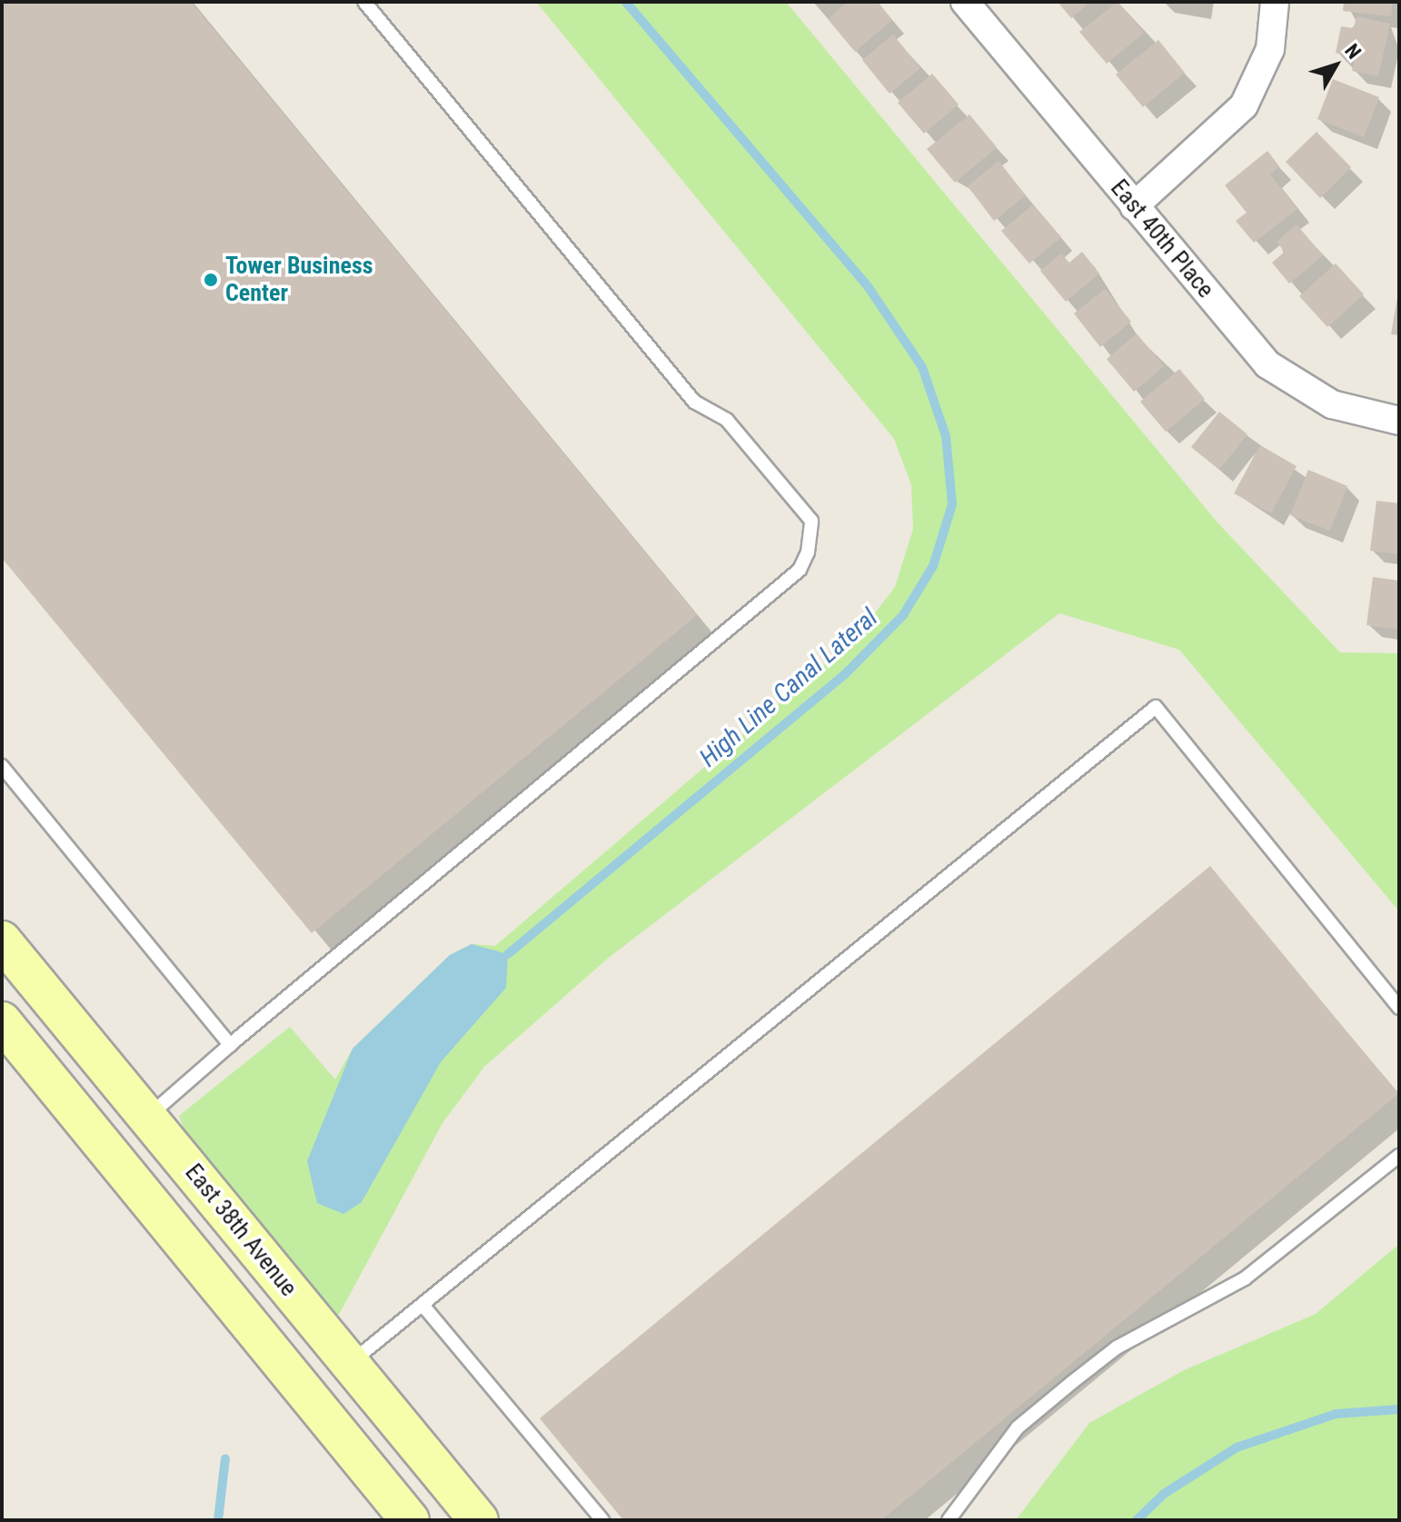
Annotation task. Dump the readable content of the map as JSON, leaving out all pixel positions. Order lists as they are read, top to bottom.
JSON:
{
  "streets": {
    "main road": ["East 38th Avenue"],
    "street": ["East 40th Place"]
  },
  "water": ["High Line Canal Lateral"],
  "places": ["Tower Business Center"],
  "north": "top right"
}
